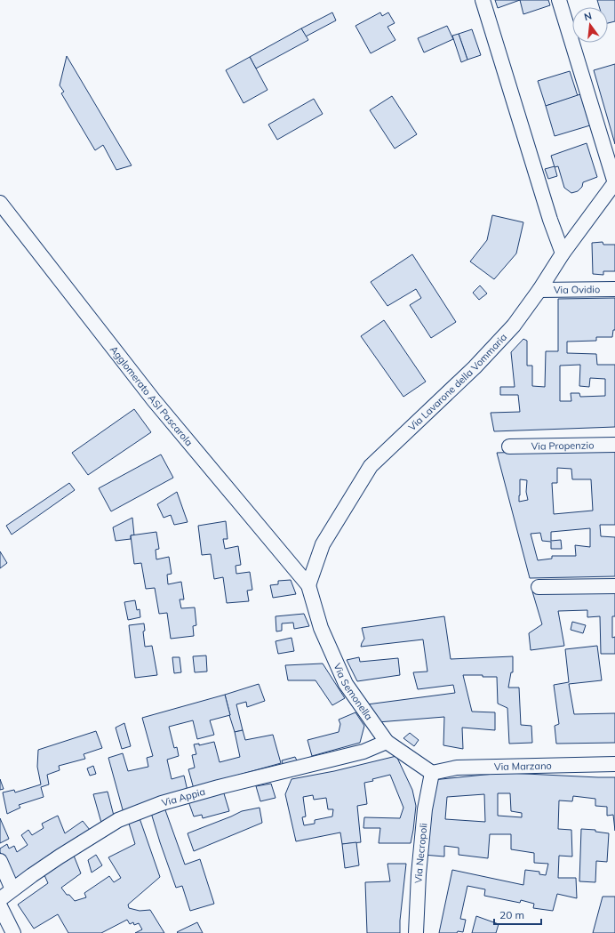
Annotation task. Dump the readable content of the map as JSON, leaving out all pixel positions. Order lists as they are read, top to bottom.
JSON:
{
  "streets": {
    "street": [
      "Via Ovidio",
      "Via Lavarone della Vommaria",
      "Agglomerato ASI Pascarola",
      "Via Propenzio",
      "Via Semonella",
      "Via Marzano",
      "Via Appia",
      "Via Necropoli"
    ]
  },
  "crossings": [
    ["Via Ovidio", "Via Lavarone della Vommaria"],
    ["Via Lavarone della Vommaria", "Agglomerato ASI Pascarola"],
    ["Via Lavarone della Vommaria", "Via Semonella"],
    ["Agglomerato ASI Pascarola", "Via Semonella"],
    ["Via Semonella", "Via Marzano"],
    ["Via Semonella", "Via Appia"],
    ["Via Semonella", "Via Necropoli"],
    ["Via Marzano", "Via Necropoli"]
  ],
  "scale_bar": "20 m",
  "north": "top"
}
